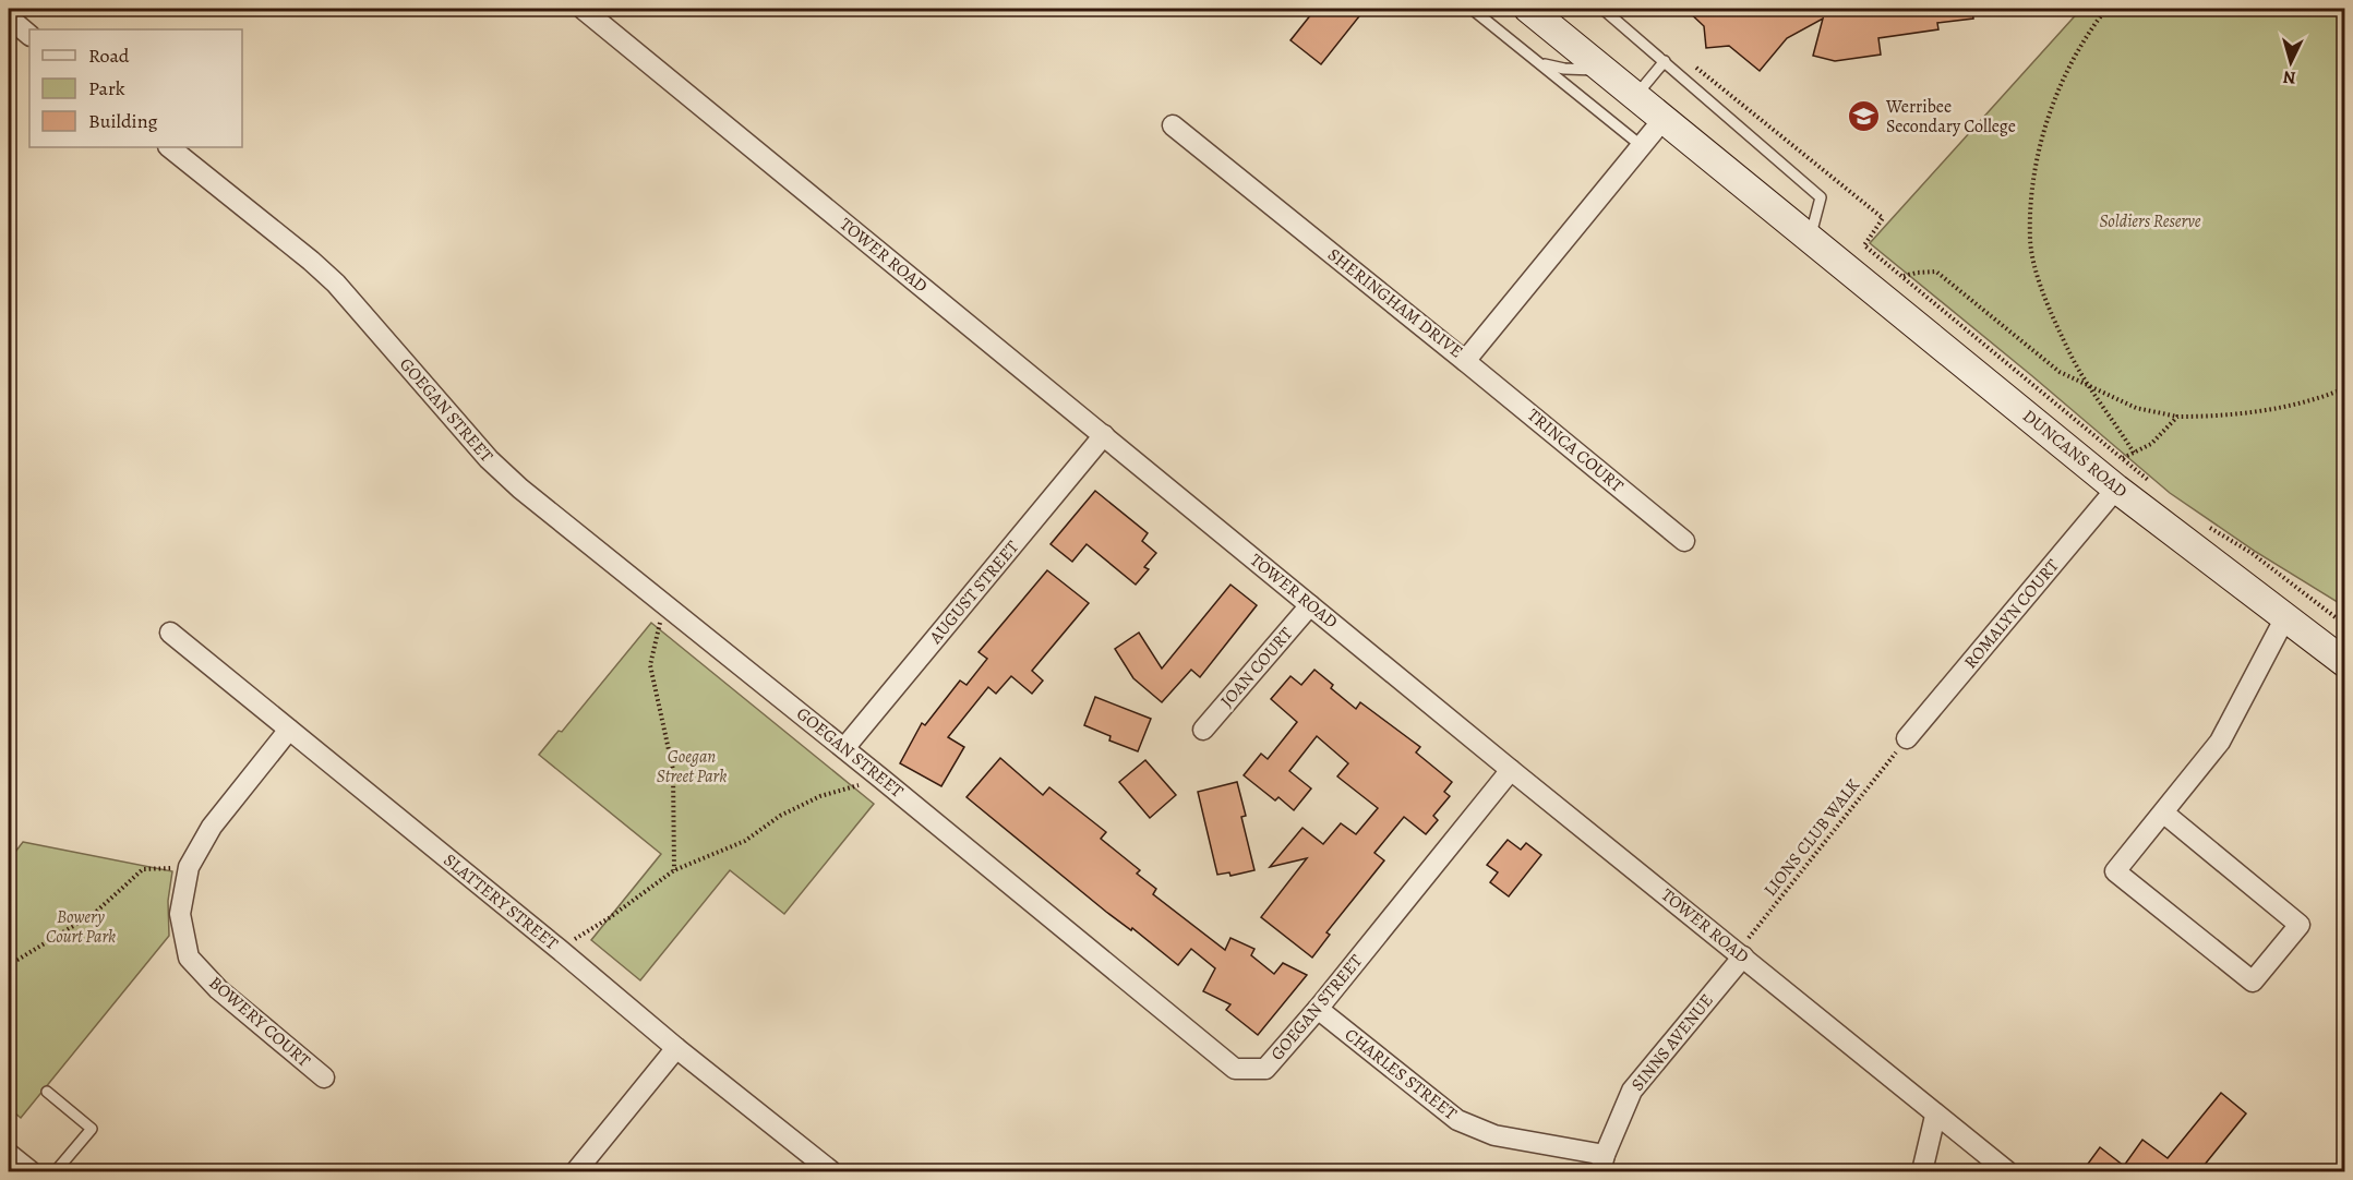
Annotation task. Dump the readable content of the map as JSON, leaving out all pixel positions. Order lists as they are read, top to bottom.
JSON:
{
  "streets": {
    "main road": ["DUNCANS ROAD"],
    "street": [
      "TOWER ROAD",
      "SHERINGHAM DRIVE",
      "GOEGAN STREET",
      "TRINCA COURT",
      "AUGUST STREET",
      "ROMALYN COURT",
      "JOAN COURT",
      "SLATTERY STREET",
      "BOWERY COURT",
      "SINNS AVENUE",
      "CHARLES STREET"
    ],
    "path": ["LIONS CLUB WALK"]
  },
  "crossings": [
    ["TOWER ROAD", "GOEGAN STREET"],
    ["TOWER ROAD", "AUGUST STREET"],
    ["TOWER ROAD", "JOAN COURT"],
    ["TOWER ROAD", "LIONS CLUB WALK"],
    ["TOWER ROAD", "SINNS AVENUE"],
    ["SHERINGHAM DRIVE", "TRINCA COURT"],
    ["SHERINGHAM DRIVE", "DUNCANS ROAD"],
    ["GOEGAN STREET", "AUGUST STREET"],
    ["GOEGAN STREET", "CHARLES STREET"],
    ["DUNCANS ROAD", "ROMALYN COURT"],
    ["ROMALYN COURT", "LIONS CLUB WALK"],
    ["LIONS CLUB WALK", "SINNS AVENUE"],
    ["SLATTERY STREET", "BOWERY COURT"],
    ["SINNS AVENUE", "CHARLES STREET"]
  ],
  "parks": ["Soldiers Reserve", "Goegan Street Park", "Bowery Court Park"],
  "places": {
    "school or university": ["Werribee Secondary College"]
  },
  "legend": ["Road", "Park", "Building"],
  "north": "bottom"
}
